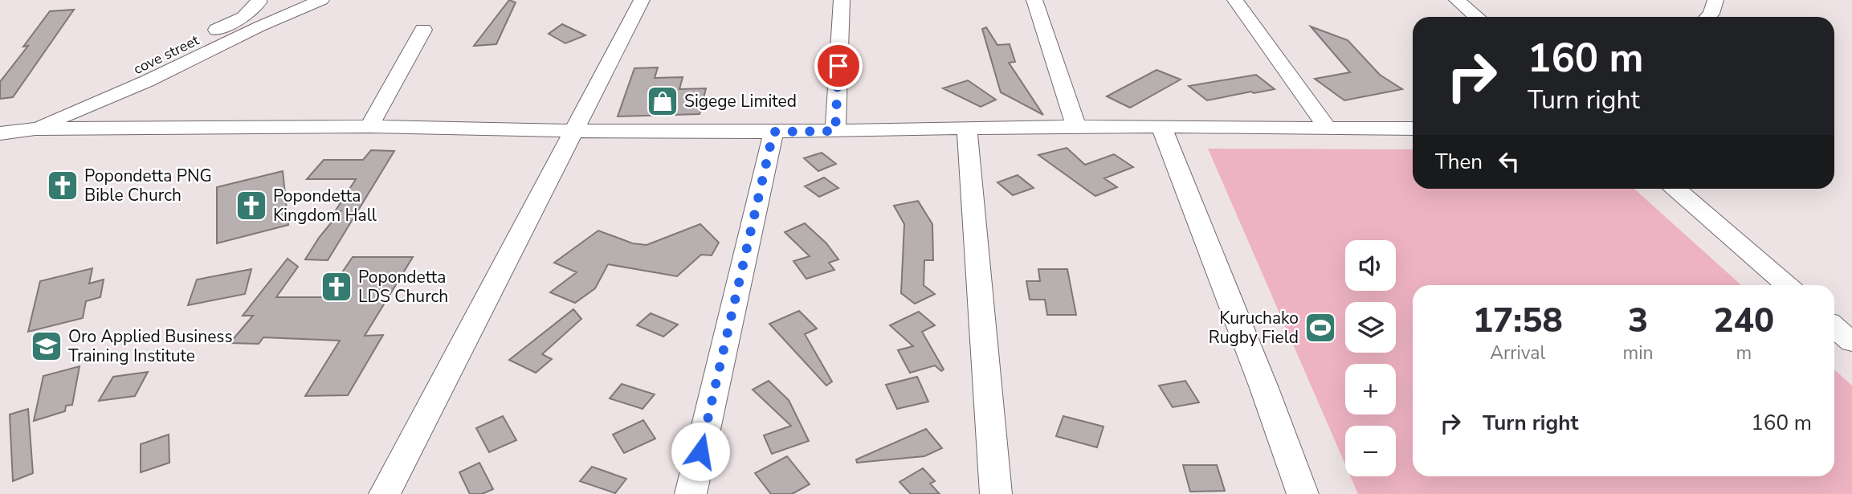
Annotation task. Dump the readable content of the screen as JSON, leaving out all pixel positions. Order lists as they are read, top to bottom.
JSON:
{
  "streets": {
    "street": ["cove street"]
  },
  "places": {
    "shop": ["Sigege Limited"],
    "church": ["Popondetta PNG Bible Church", "Popondetta Kingdom Hall", "Popondetta LDS Church"],
    "sports": ["Kuruchako Rugby Field"],
    "school or university": ["Oro Applied Business Training Institute"]
  },
  "page": {
    "turn": ["160 m", "Turn right"],
    "then": "Then",
    "map_buttons": ["+", "−"],
    "eta": [
      "17:58",
      "Arrival",
      "3",
      "min",
      "240",
      "m"
    ],
    "list": [
      {
        "name": "Turn right",
        "value": "160 m"
      }
    ]
  }
}
